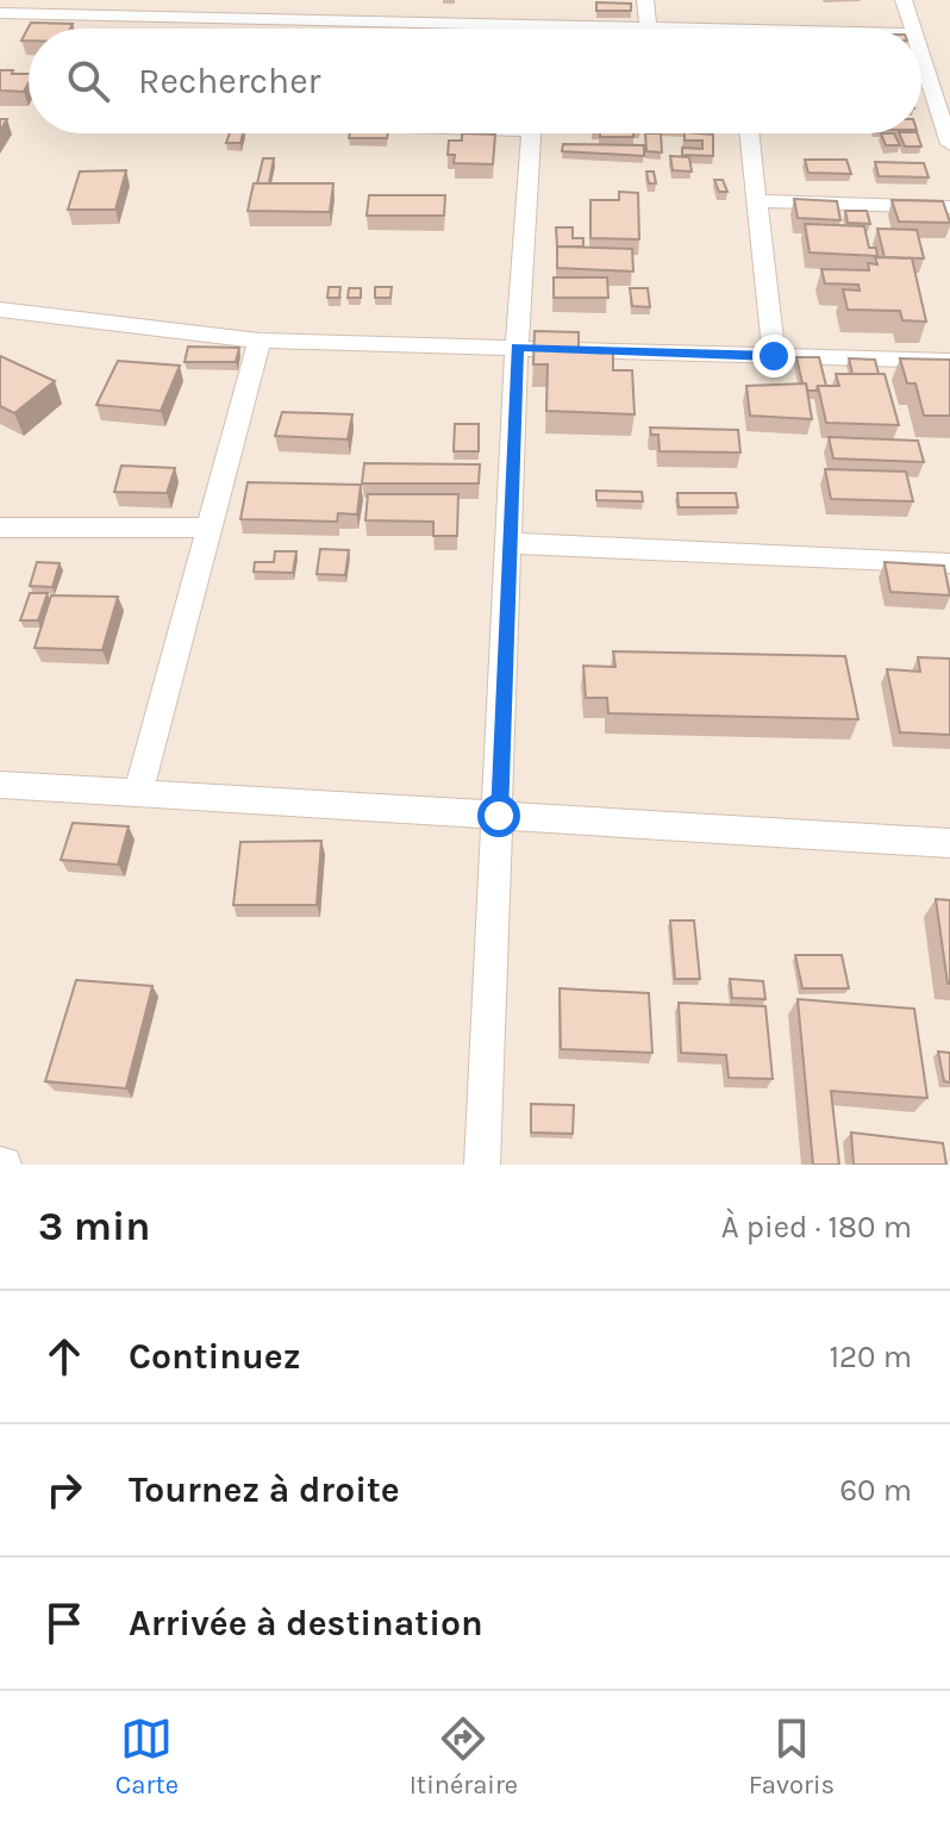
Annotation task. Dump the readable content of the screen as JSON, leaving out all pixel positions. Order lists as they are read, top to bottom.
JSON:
{
  "page": {
    "search": "Rechercher",
    "heading": ["3 min", "À pied · 180 m"],
    "list": [
      ["Continuez", "120 m"],
      ["Tournez à droite", "60 m"],
      "Arrivée à destination"
    ],
    "nav": ["Carte", "Itinéraire", "Favoris"]
  }
}
